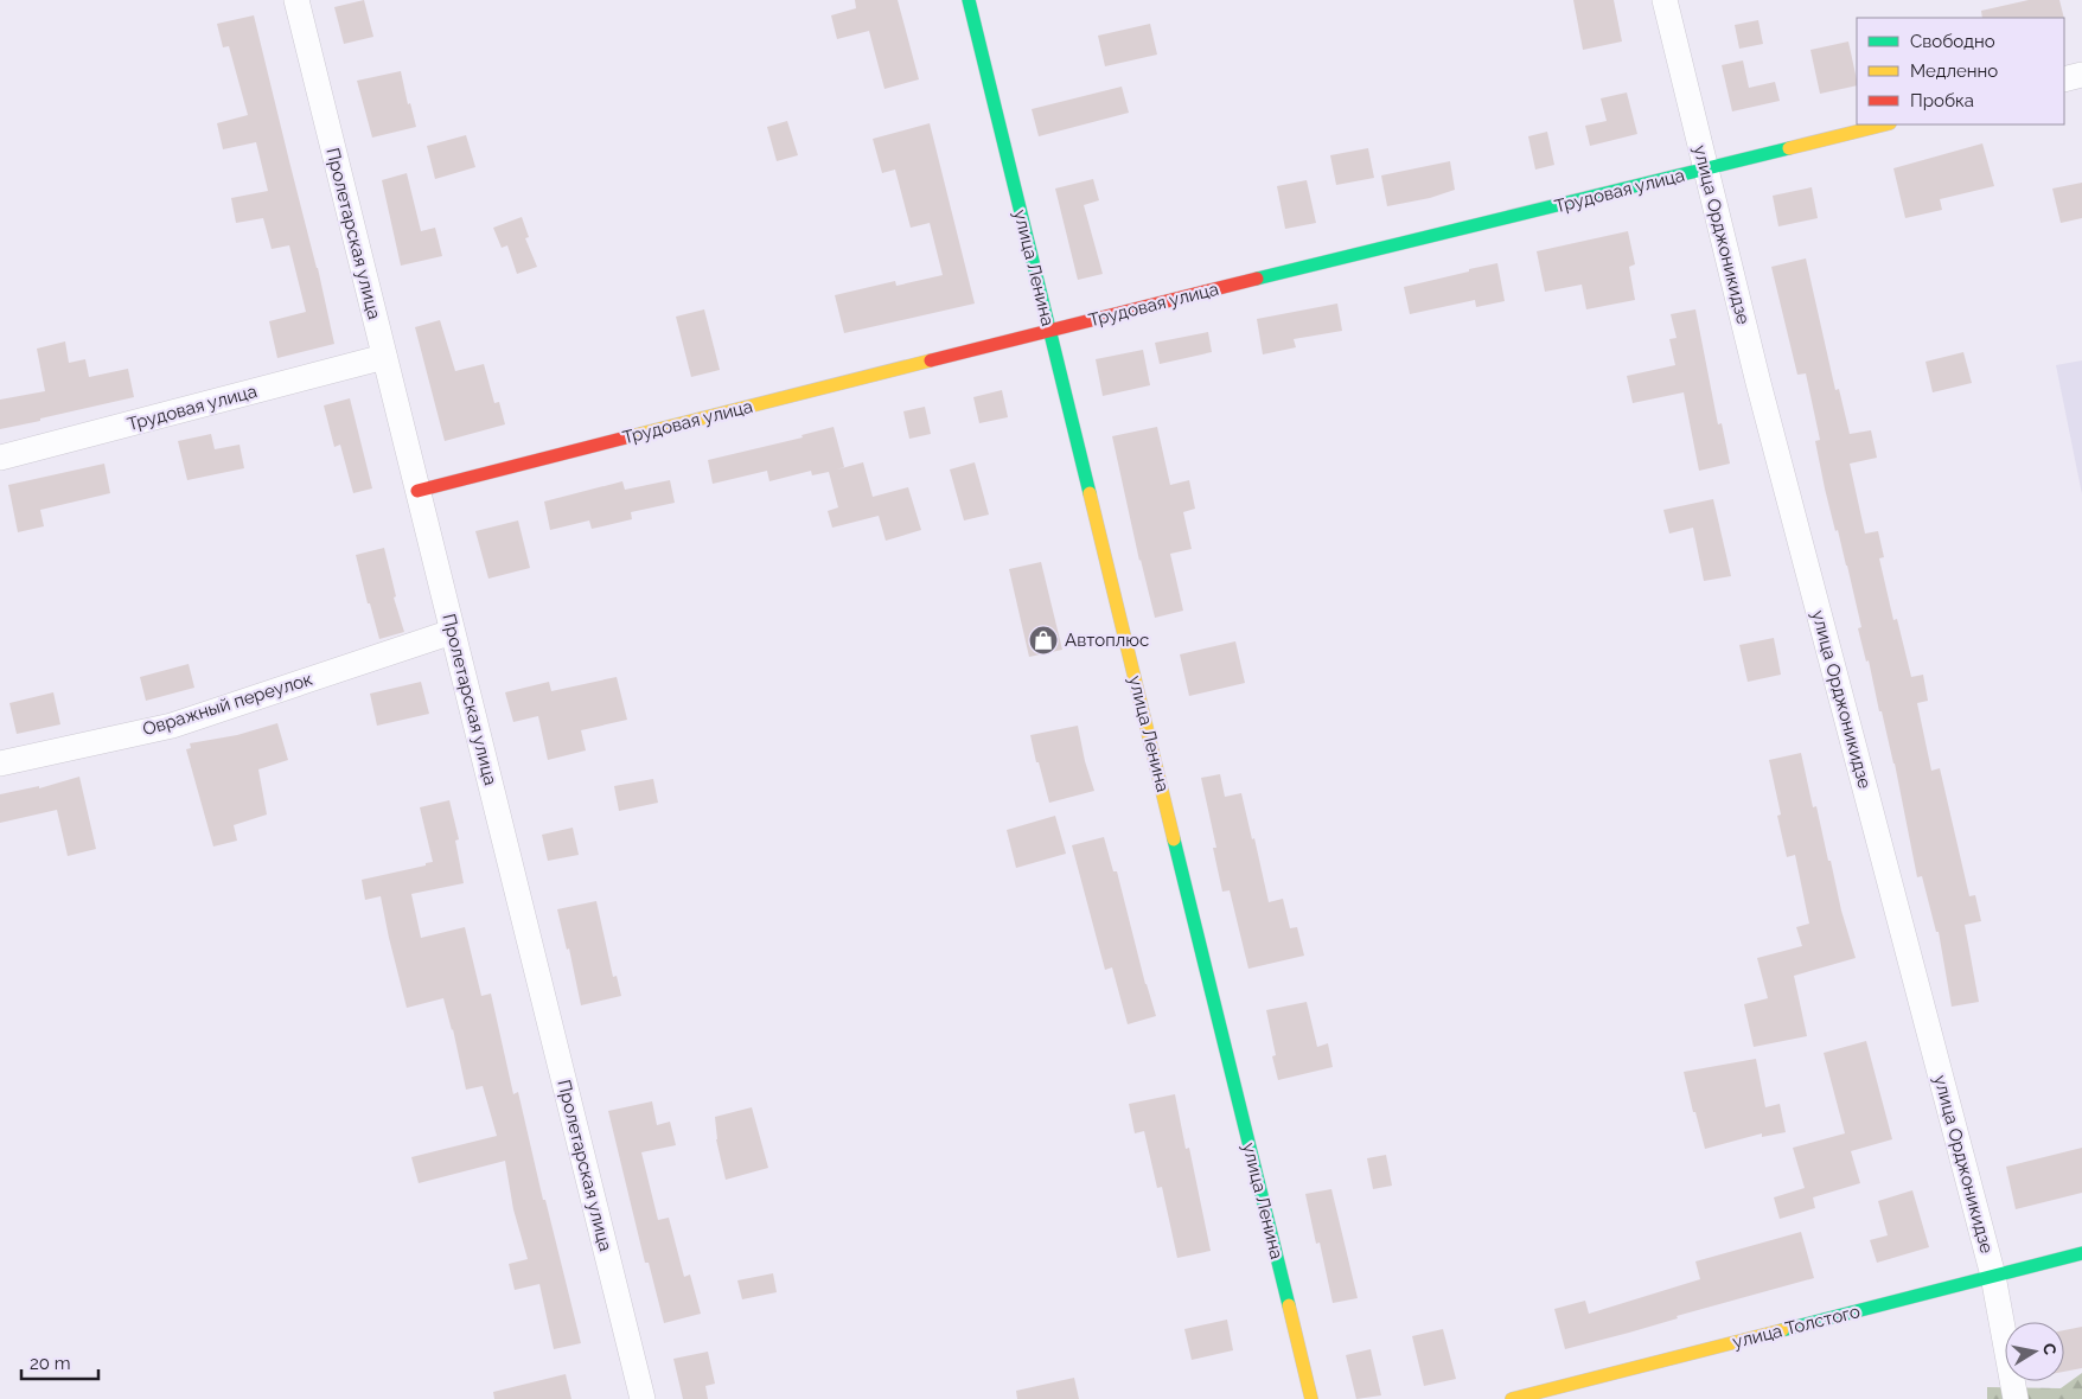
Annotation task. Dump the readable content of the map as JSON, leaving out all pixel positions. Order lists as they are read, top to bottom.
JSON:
{
  "streets": {
    "street": [
      "Трудовая улица",
      "Пролетарская улица",
      "улица Орджоникидзе",
      "улица Ленина",
      "Овражный переулок",
      "улица Толстого"
    ]
  },
  "crossings": [
    ["Трудовая улица", "Пролетарская улица"],
    ["Трудовая улица", "улица Орджоникидзе"],
    ["Трудовая улица", "улица Ленина"],
    ["Пролетарская улица", "Овражный переулок"],
    ["улица Орджоникидзе", "улица Толстого"]
  ],
  "places": {
    "shop": ["Автоплюс"]
  },
  "legend": ["Свободно", "Медленно", "Пробка"],
  "scale_bar": "20 m",
  "north": "right"
}
